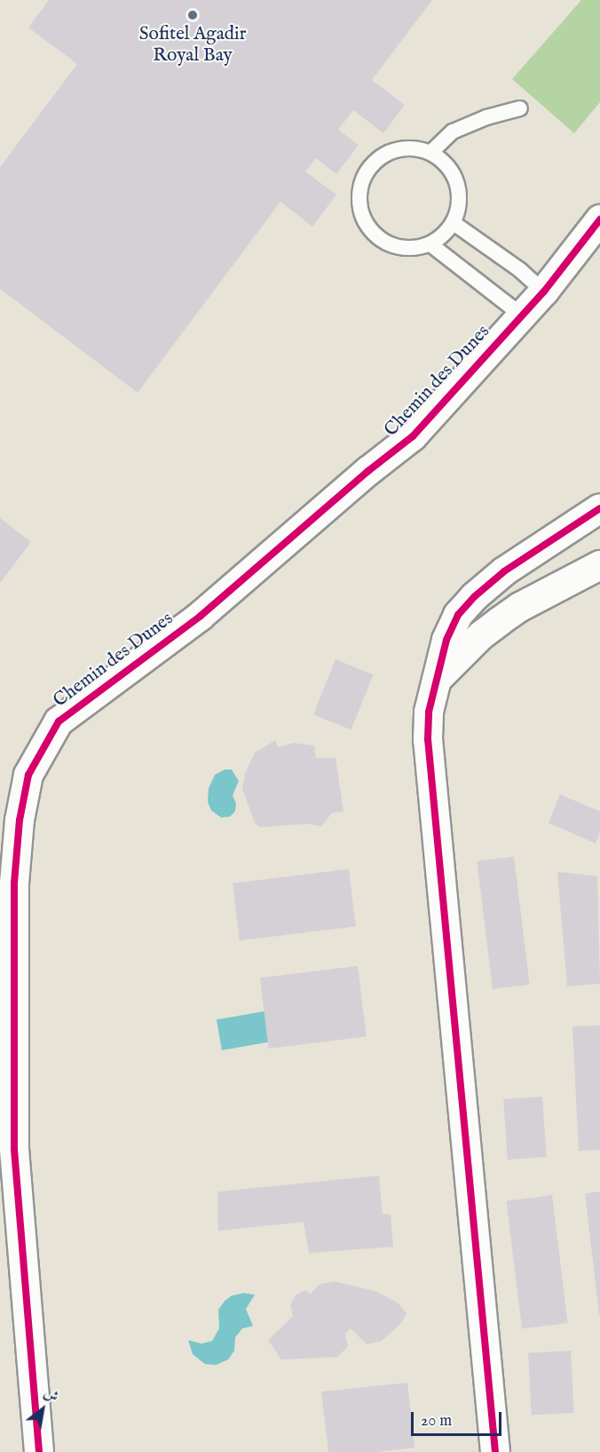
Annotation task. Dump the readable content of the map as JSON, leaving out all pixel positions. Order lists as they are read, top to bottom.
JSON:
{
  "streets": {
    "street": ["Chemin des Dunes"]
  },
  "places": ["Sofitel Agadir Royal Bay"],
  "scale_bar": "20 m",
  "north": "top right"
}
